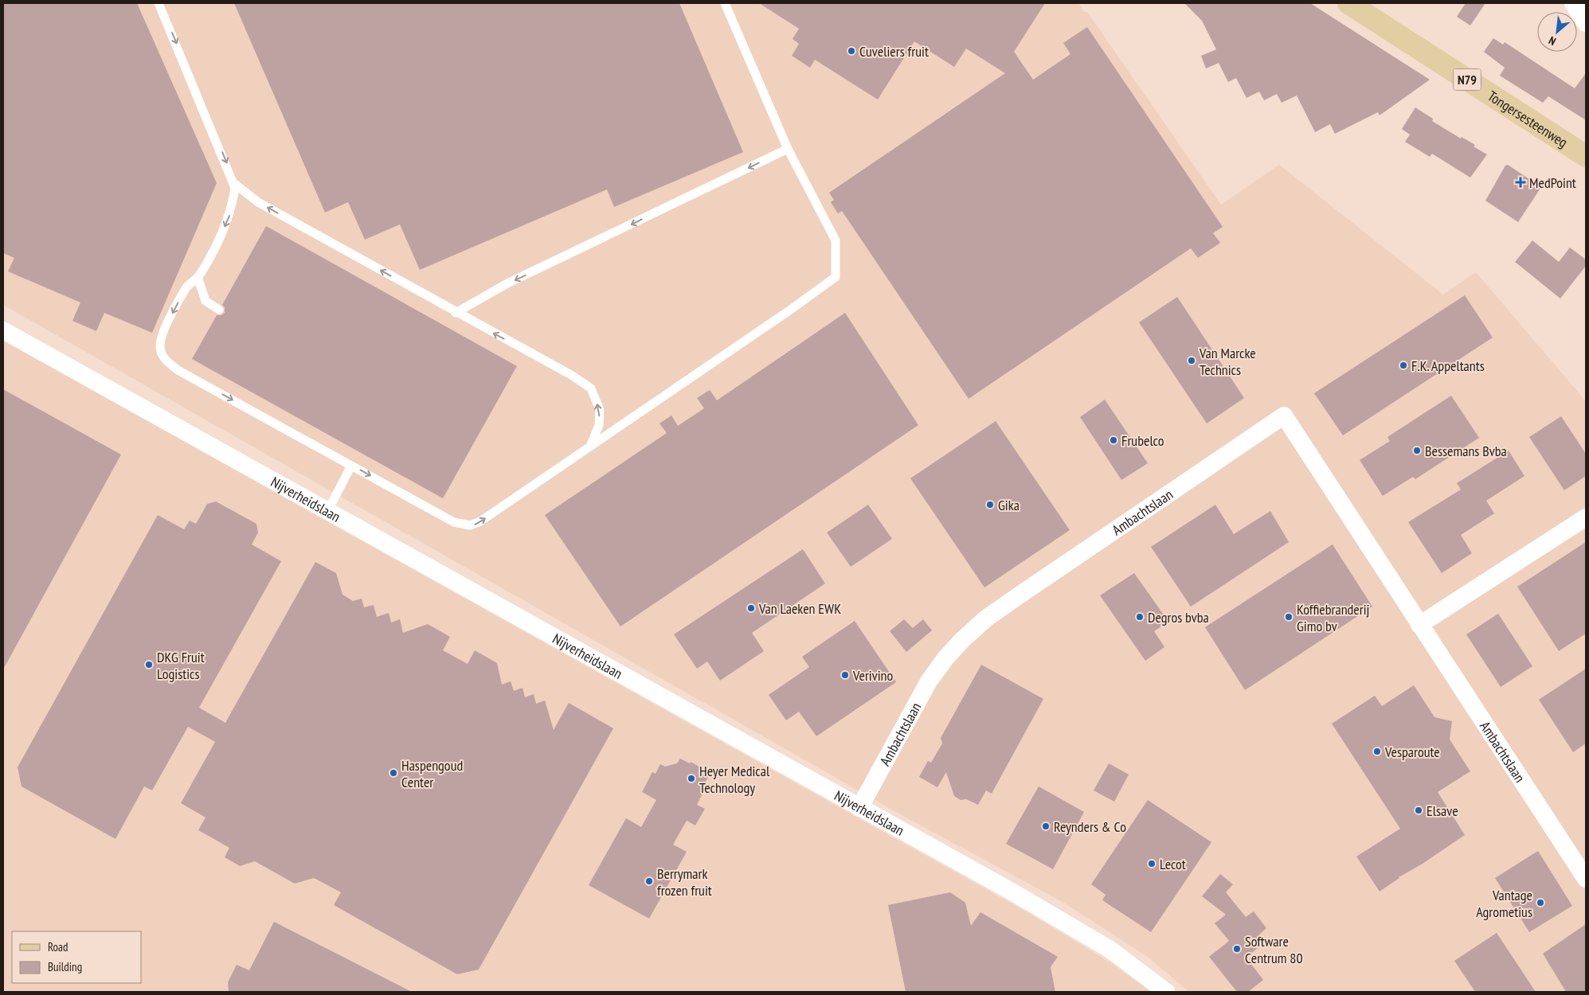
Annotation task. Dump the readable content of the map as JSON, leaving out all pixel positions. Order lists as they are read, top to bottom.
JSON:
{
  "streets": {
    "main road": ["N79", "Tongersesteenweg"],
    "street": ["Nijverheidslaan", "Ambachtslaan"]
  },
  "crossings": [
    ["Nijverheidslaan", "Ambachtslaan"]
  ],
  "places": {
    "other": [
      "Cuveliers fruit",
      "Van Marcke Technics",
      "F.K. Appeltants",
      "Frubelco",
      "Bessemans Bvba",
      "Gika",
      "Van Laeken EWK",
      "Degros bvba",
      "Koffiebranderij Gimo bv",
      "DKG Fruit Logistics",
      "Verivino",
      "Vesparoute",
      "Haspengoud Center",
      "Heyer Medical Technology",
      "Elsave",
      "Reynders & Co",
      "Lecot",
      "Berrymark frozen fruit",
      "Vantage Agrometius",
      "Software Centrum 80"
    ],
    "health": ["MedPoint"]
  },
  "legend": ["Road", "Building"],
  "north": "bottom left"
}
